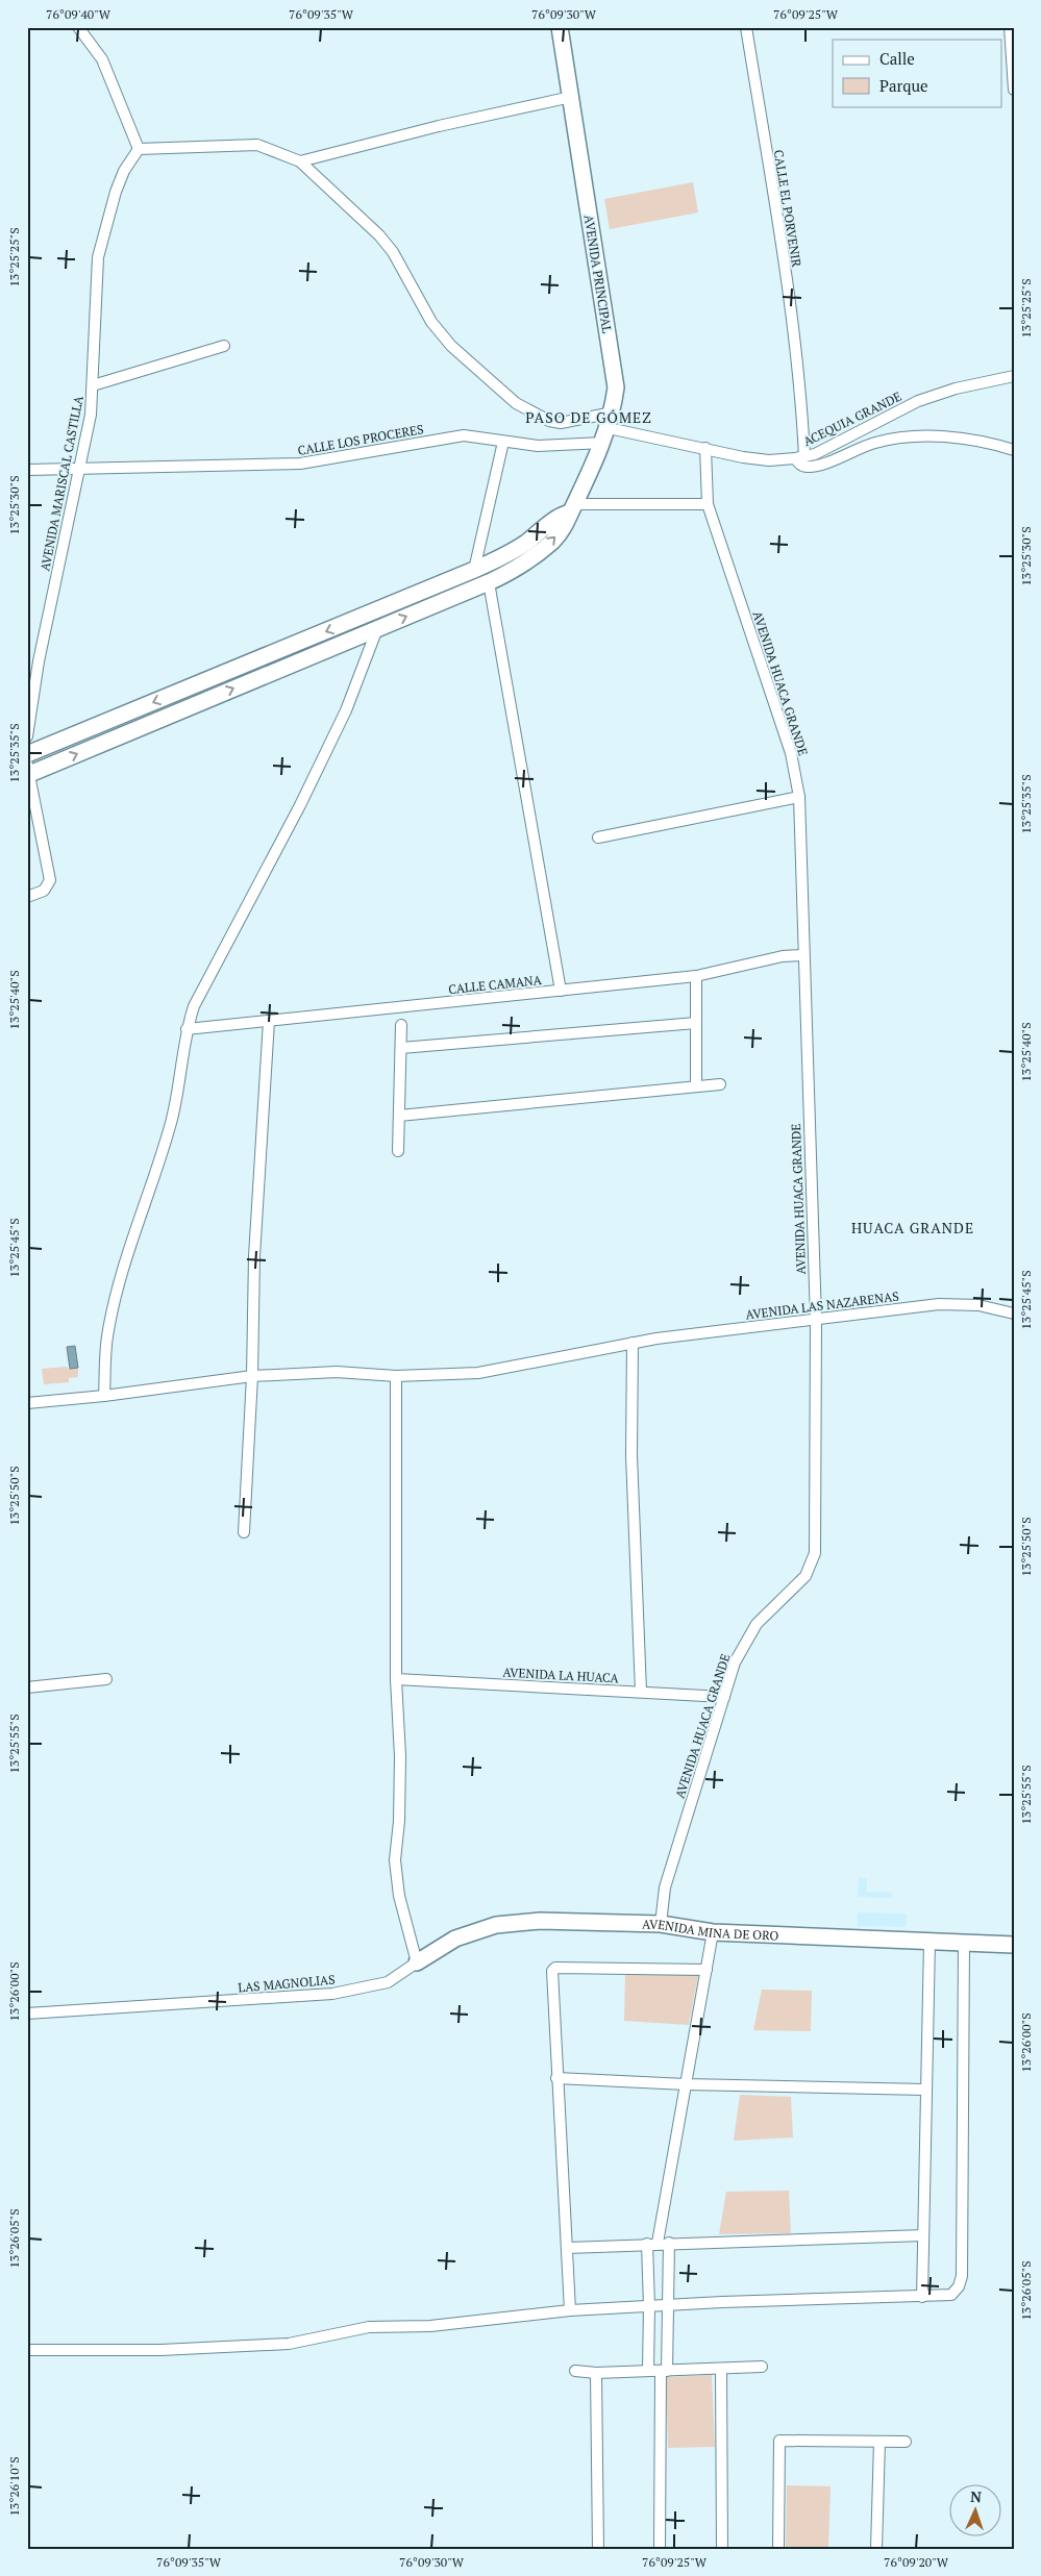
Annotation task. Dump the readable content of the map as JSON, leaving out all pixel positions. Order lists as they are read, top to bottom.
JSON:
{
  "streets": {
    "main road": ["AVENIDA PRINCIPAL", "AVENIDA MINA DE ORO"],
    "street": [
      "CALLE EL PORVENIR",
      "ACEQUIA GRANDE",
      "CALLE LOS PROCERES",
      "AVENIDA MARISCAL CASTILLA",
      "AVENIDA HUACA GRANDE",
      "CALLE CAMANA",
      "AVENIDA LAS NAZARENAS",
      "AVENIDA LA HUACA",
      "LAS MAGNOLIAS"
    ]
  },
  "crossings": [
    ["CALLE EL PORVENIR", "ACEQUIA GRANDE"],
    ["AVENIDA PRINCIPAL", "ACEQUIA GRANDE"],
    ["AVENIDA PRINCIPAL", "CALLE LOS PROCERES"],
    ["ACEQUIA GRANDE", "CALLE LOS PROCERES"],
    ["ACEQUIA GRANDE", "AVENIDA HUACA GRANDE"],
    ["CALLE LOS PROCERES", "AVENIDA MARISCAL CASTILLA"],
    ["AVENIDA HUACA GRANDE", "CALLE CAMANA"],
    ["AVENIDA HUACA GRANDE", "AVENIDA LAS NAZARENAS"],
    ["AVENIDA HUACA GRANDE", "AVENIDA LA HUACA"],
    ["AVENIDA HUACA GRANDE", "AVENIDA MINA DE ORO"],
    ["AVENIDA MINA DE ORO", "LAS MAGNOLIAS"]
  ],
  "districts": ["PASO DE GÓMEZ", "HUACA GRANDE"],
  "legend": ["Calle", "Parque"],
  "north": "top",
  "coordinates": [
    "76°09'40\"W",
    "76°09'35\"W",
    "76°09'30\"W",
    "76°09'25\"W",
    "13°25'25\"S",
    "13°25'30\"S",
    "13°25'35\"S",
    "13°25'40\"S",
    "13°25'45\"S",
    "13°25'50\"S",
    "13°25'55\"S",
    "13°26'00\"S",
    "13°26'05\"S",
    "13°26'10\"S",
    "76°09'20\"W"
  ]
}
